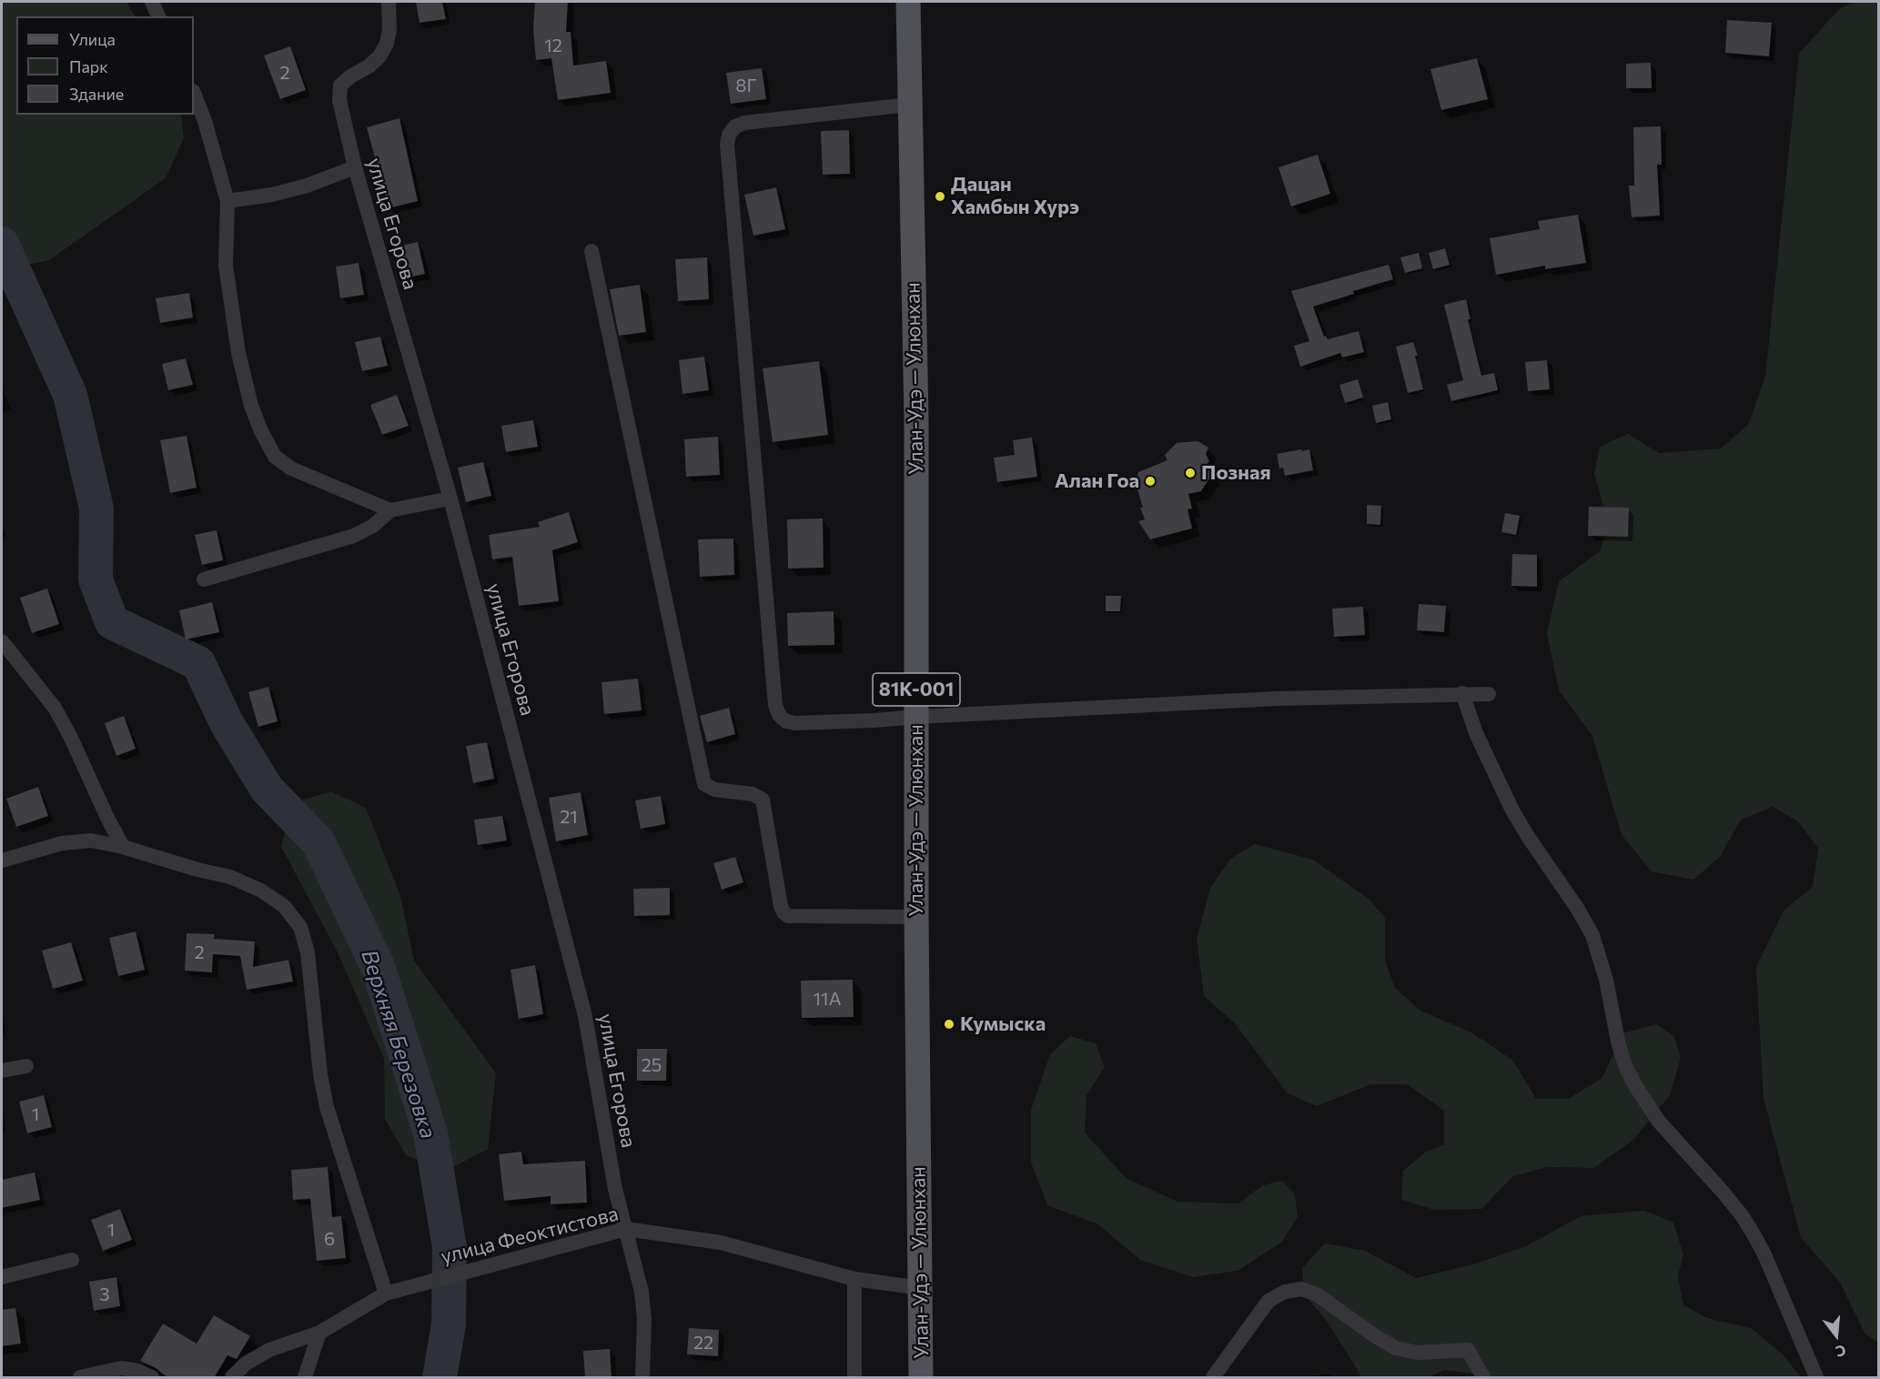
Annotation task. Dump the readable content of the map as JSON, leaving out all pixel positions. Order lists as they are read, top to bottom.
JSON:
{
  "streets": {
    "main road": ["Улан-Удэ — Улюнхан", "81К-001"],
    "street": ["улица Егорова", "улица Феоктистова"]
  },
  "crossings": [
    ["улица Егорова", "улица Феоктистова"],
    ["Улан-Удэ — Улюнхан", "улица Феоктистова"]
  ],
  "water": ["Верхняя Березовка"],
  "places": [
    "Дацан Хамбын Хурэ",
    "Позная",
    "Алан Гоа",
    "Кумыска"
  ],
  "house_numbers": [
    "12",
    "2",
    "8Г",
    "21",
    "2",
    "11А",
    "25",
    "1",
    "1",
    "6",
    "3",
    "22"
  ],
  "legend": ["Улица", "Парк", "Здание"],
  "north": "bottom"
}
